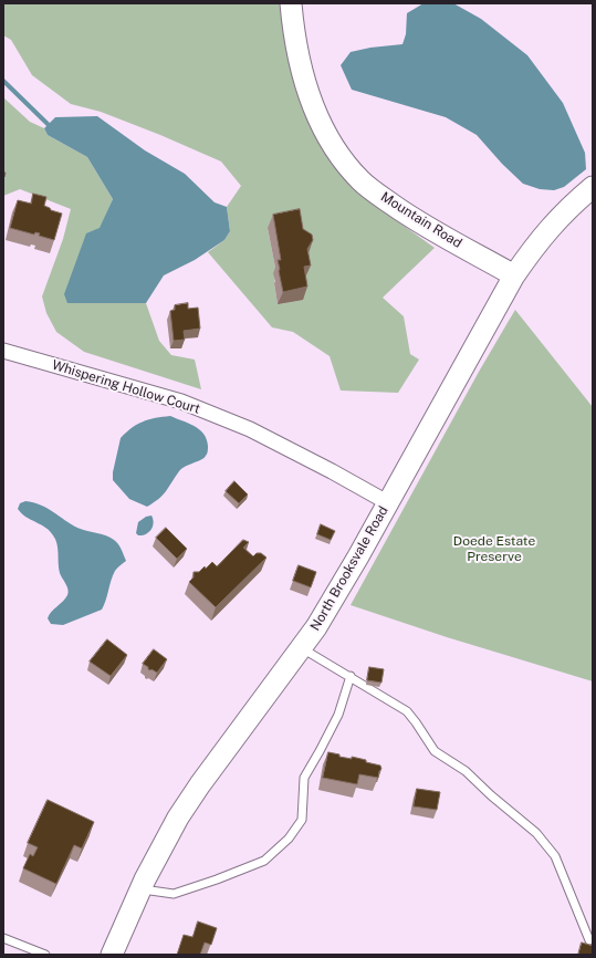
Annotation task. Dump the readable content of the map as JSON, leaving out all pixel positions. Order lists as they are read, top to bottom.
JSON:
{
  "streets": {
    "main road": ["Mountain Road", "North Brooksvale Road"],
    "street": ["Whispering Hollow Court"]
  },
  "crossings": [
    ["Mountain Road", "North Brooksvale Road"],
    ["Whispering Hollow Court", "North Brooksvale Road"]
  ],
  "parks": ["Doede Estate Preserve"]
}
